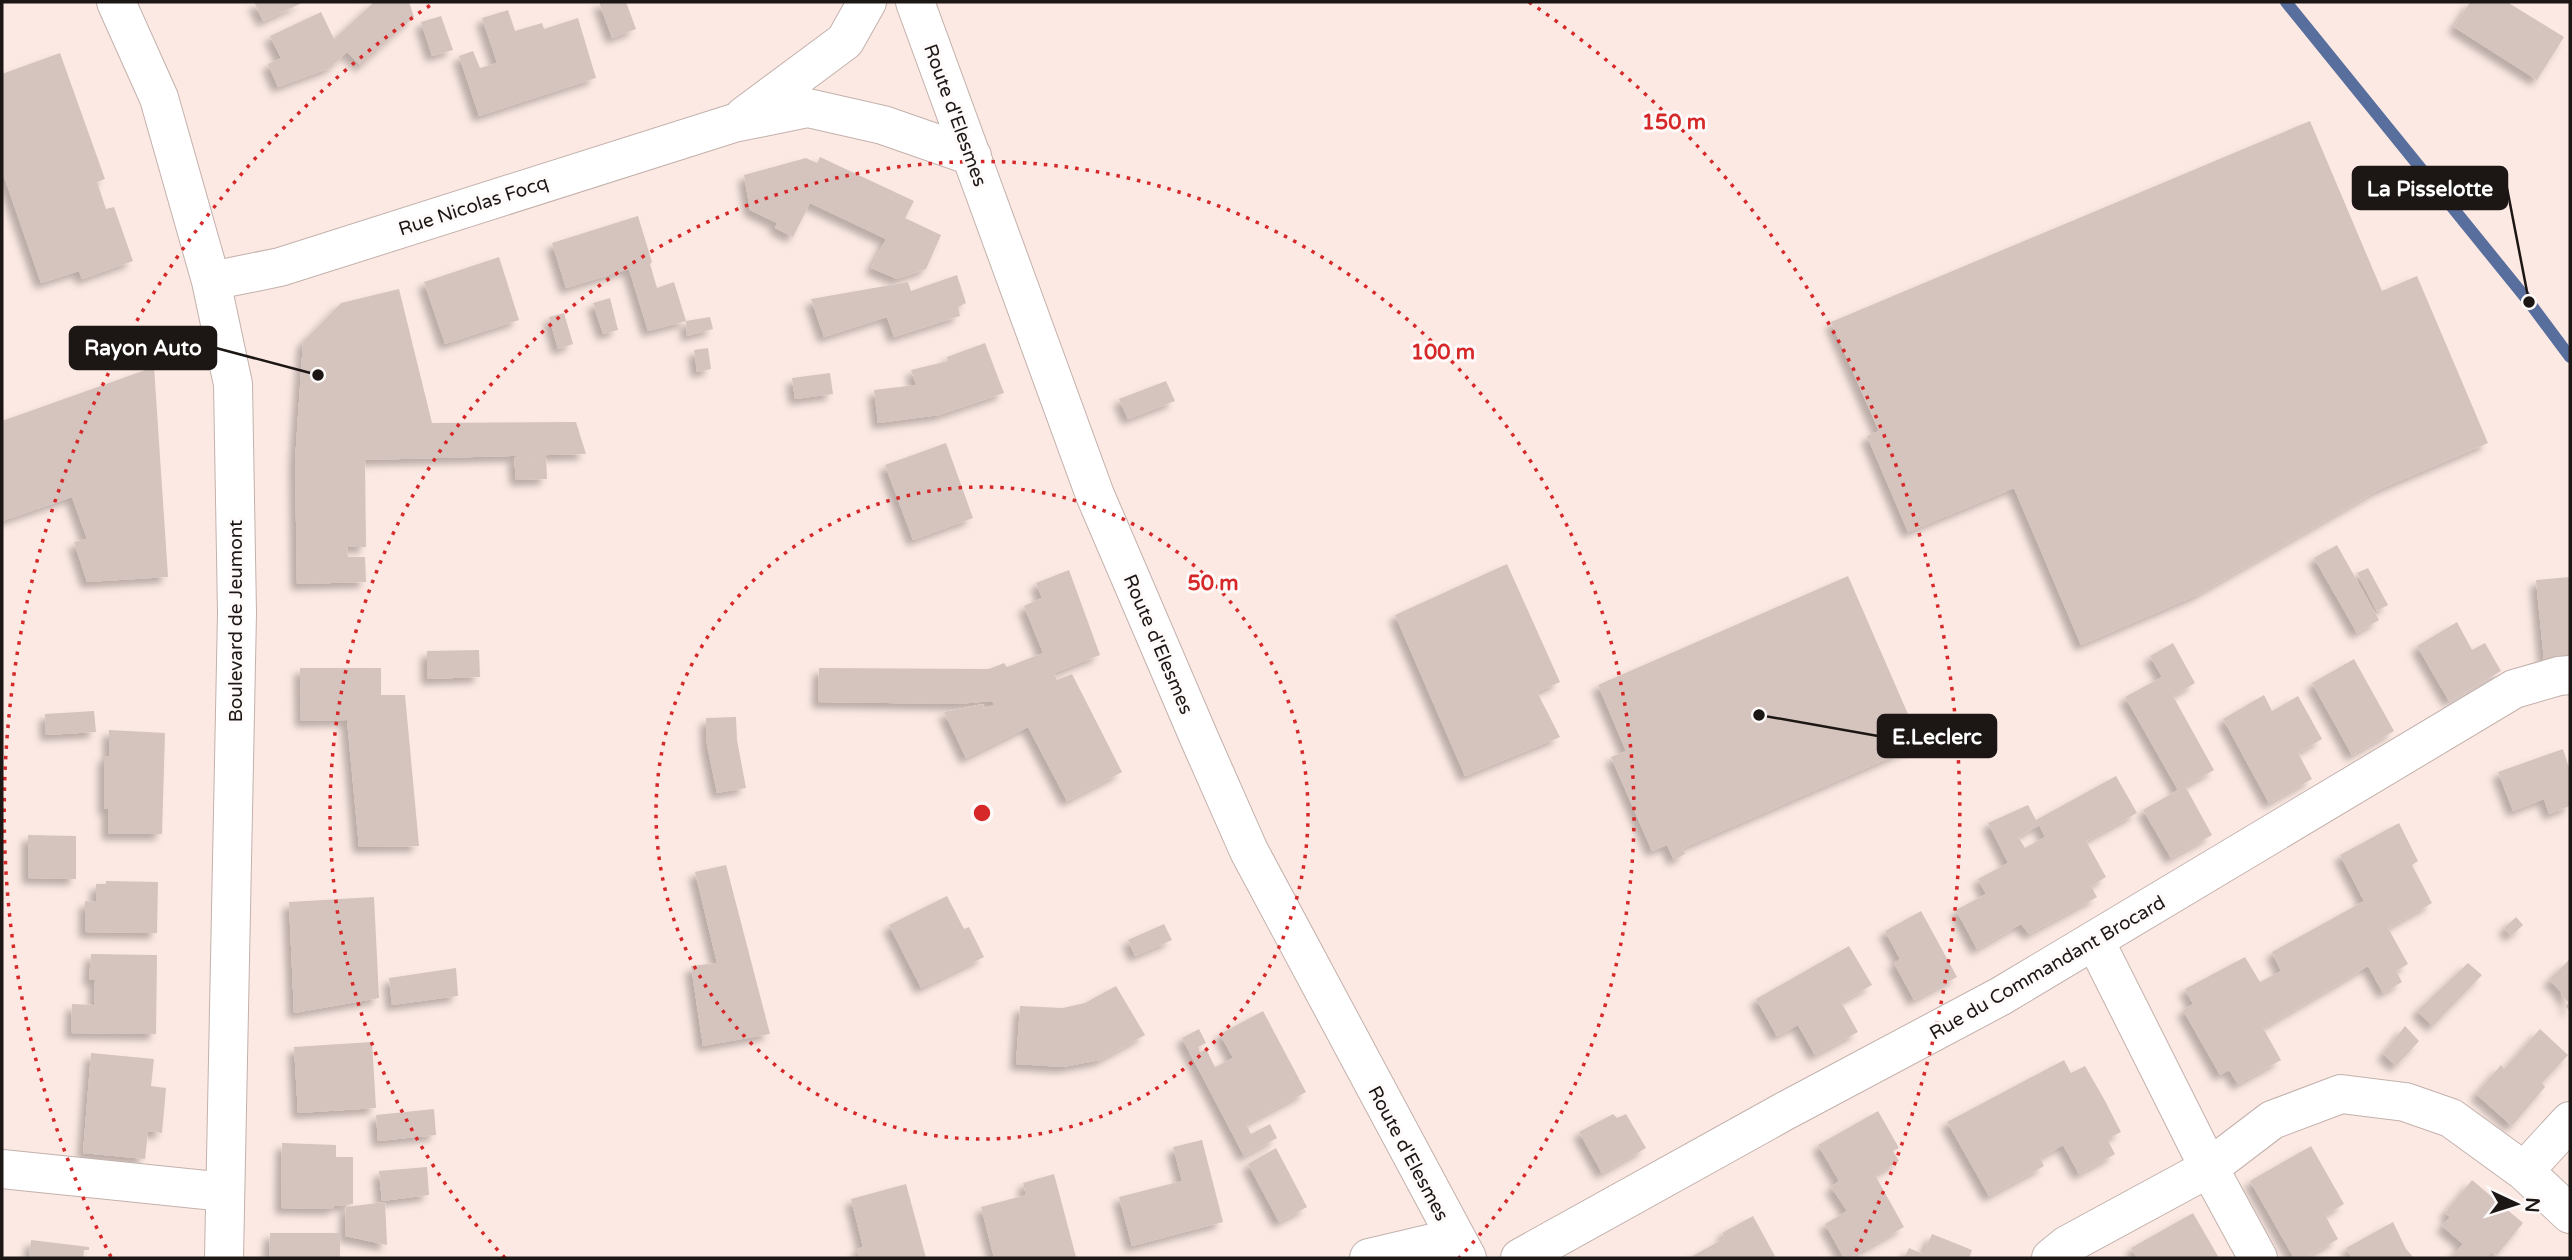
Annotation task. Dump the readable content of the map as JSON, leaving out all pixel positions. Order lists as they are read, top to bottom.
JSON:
{
  "streets": {
    "street": [
      "Route d'Elesmes",
      "Rue Nicolas Focq",
      "Boulevard de Jeumont",
      "Rue du Commandant Brocard"
    ]
  },
  "crossings": [
    ["Route d'Elesmes", "Rue Nicolas Focq"],
    ["Rue Nicolas Focq", "Boulevard de Jeumont"]
  ],
  "places": ["La Pisselotte", "Rayon Auto", "E.Leclerc"],
  "north": "right",
  "rings": ["150 m", "100 m", "50 m"]
}
